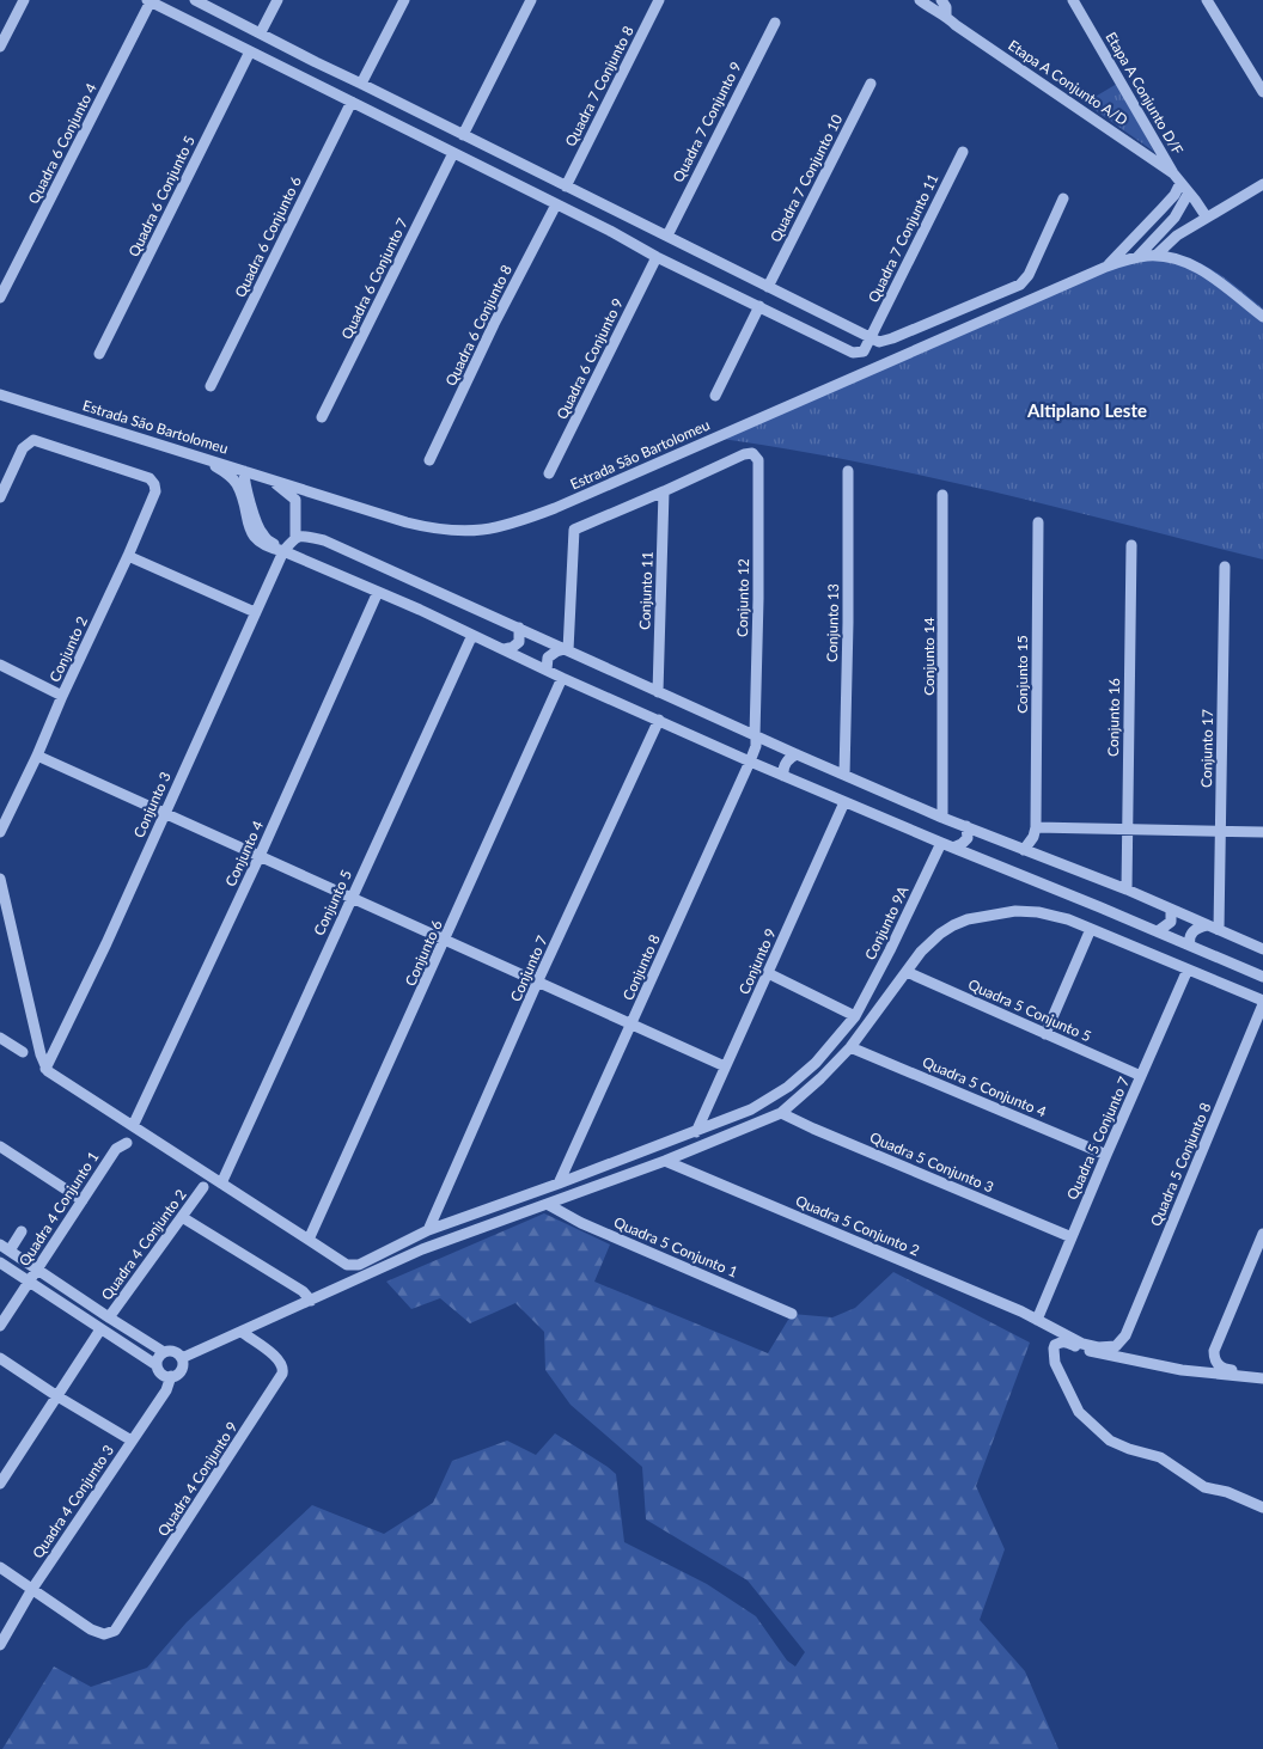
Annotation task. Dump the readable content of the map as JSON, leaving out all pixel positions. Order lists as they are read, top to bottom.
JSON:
{
  "streets": {
    "street": [
      "Etapa A Conjunto A/D",
      "Quadra 7 Conjunto 8",
      "Etapa A Conjunto D/F",
      "Quadra 7 Conjunto 9",
      "Quadra 6 Conjunto 4",
      "Quadra 7 Conjunto 10",
      "Quadra 6 Conjunto 5",
      "Quadra 6 Conjunto 6",
      "Quadra 7 Conjunto 11",
      "Quadra 6 Conjunto 7",
      "Quadra 6 Conjunto 8",
      "Quadra 6 Conjunto 9",
      "Estrada São Bartolomeu",
      "Conjunto 11",
      "Conjunto 12",
      "Conjunto 13",
      "Conjunto 2",
      "Conjunto 14",
      "Conjunto 15",
      "Conjunto 16",
      "Conjunto 17",
      "Conjunto 3",
      "Conjunto 4",
      "Conjunto 5",
      "Conjunto 9A",
      "Conjunto 6",
      "Conjunto 9",
      "Conjunto 8",
      "Conjunto 7",
      "Quadra 5 Conjunto 5",
      "Quadra 5 Conjunto 4",
      "Quadra 5 Conjunto 7",
      "Quadra 5 Conjunto 3",
      "Quadra 5 Conjunto 8",
      "Quadra 4 Conjunto 1",
      "Quadra 5 Conjunto 2",
      "Quadra 4 Conjunto 2",
      "Quadra 5 Conjunto 1",
      "Quadra 4 Conjunto 9",
      "Quadra 4 Conjunto 3"
    ]
  },
  "crossings": [
    ["Etapa A Conjunto A/D", "Etapa A Conjunto D/F"],
    ["Conjunto 11", "Conjunto 12"],
    ["Conjunto 12", "Conjunto 8"],
    ["Conjunto 9A", "Conjunto 6"],
    ["Conjunto 9A", "Conjunto 9"],
    ["Conjunto 9A", "Conjunto 8"],
    ["Conjunto 9A", "Conjunto 7"],
    ["Quadra 5 Conjunto 5", "Quadra 5 Conjunto 7"],
    ["Quadra 5 Conjunto 4", "Quadra 5 Conjunto 7"],
    ["Quadra 5 Conjunto 7", "Quadra 5 Conjunto 3"],
    ["Quadra 5 Conjunto 7", "Quadra 5 Conjunto 2"],
    ["Quadra 5 Conjunto 8", "Quadra 5 Conjunto 2"],
    ["Quadra 4 Conjunto 9", "Quadra 4 Conjunto 3"]
  ],
  "districts": ["Altiplano Leste"]
}
